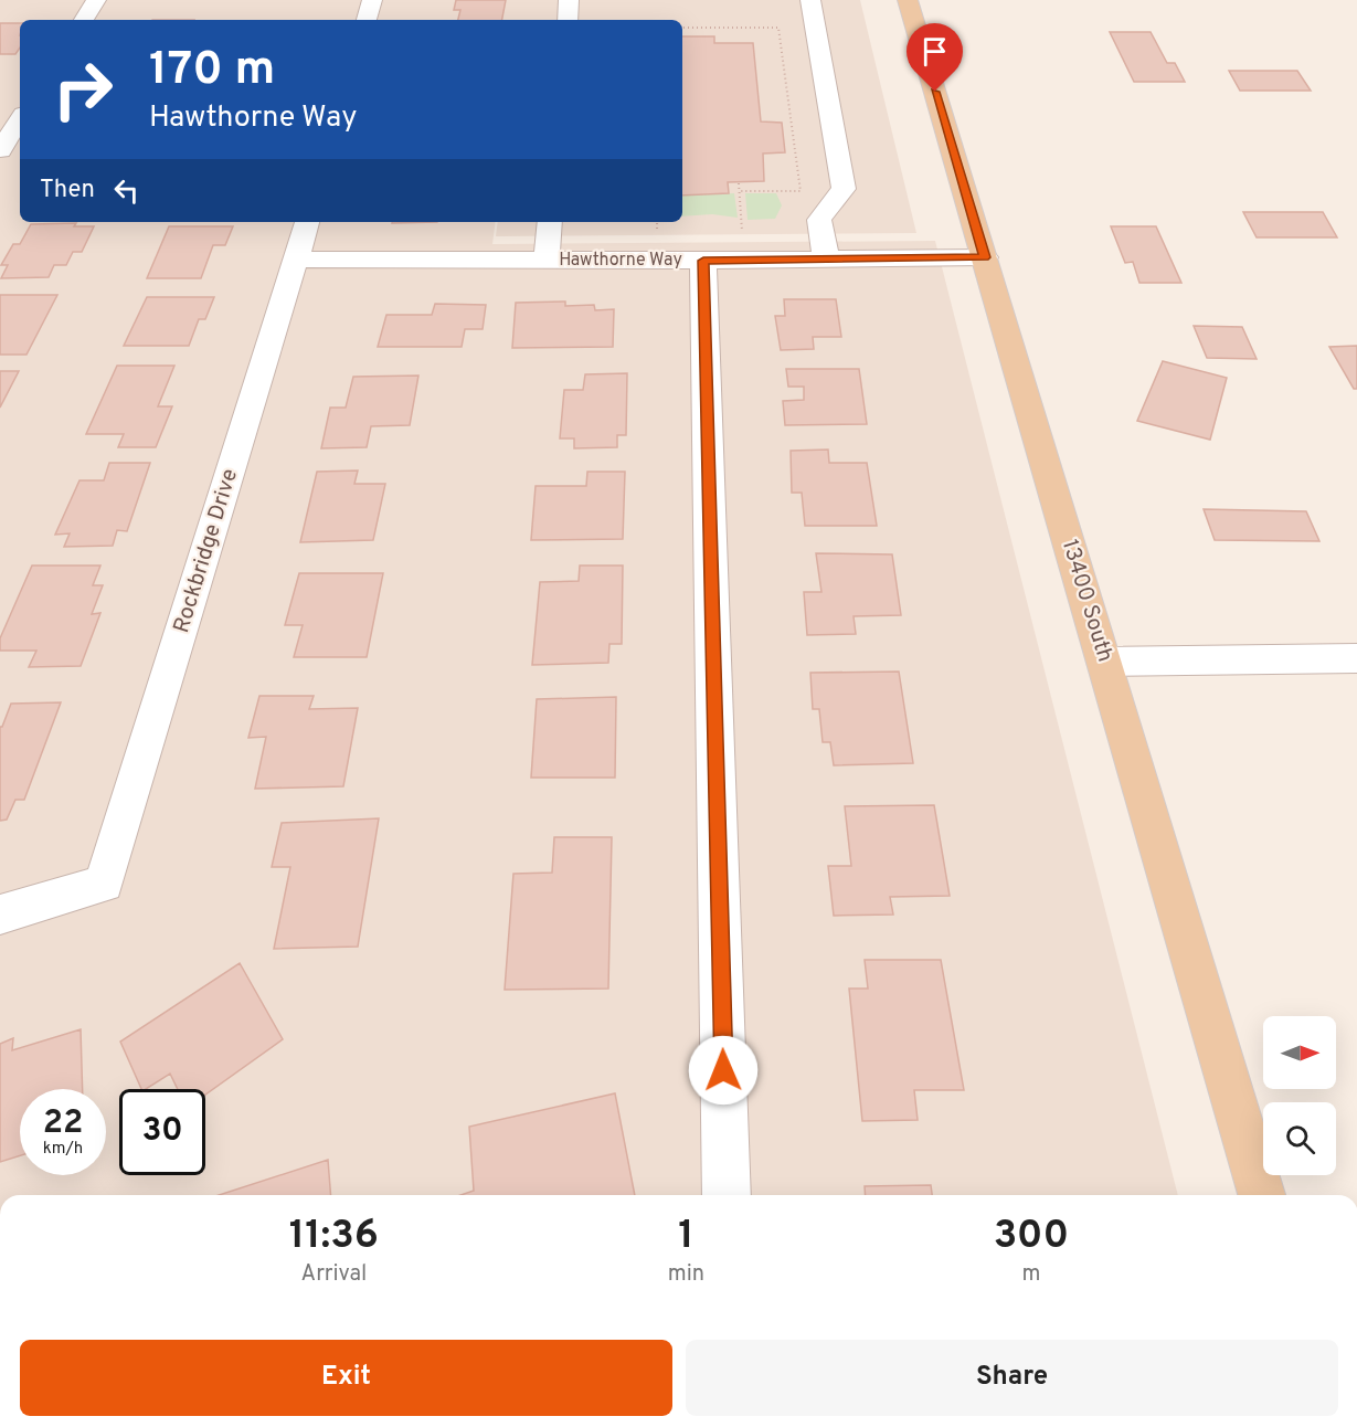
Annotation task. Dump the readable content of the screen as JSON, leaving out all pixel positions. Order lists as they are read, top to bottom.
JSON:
{
  "streets": {
    "main road": ["13400 South"],
    "street": ["Hawthorne Way", "Rockbridge Drive"]
  },
  "crossings": [
    ["Hawthorne Way", "Rockbridge Drive"],
    ["Hawthorne Way", "13400 South"]
  ],
  "north": "right",
  "page": {
    "turn": ["170 m", "Hawthorne Way"],
    "then": "Then",
    "speed": "22 km/h",
    "limit": "30",
    "eta": [
      "11:36",
      "Arrival",
      "1",
      "min",
      "300",
      "m"
    ],
    "buttons": ["Exit", "Share"]
  }
}
